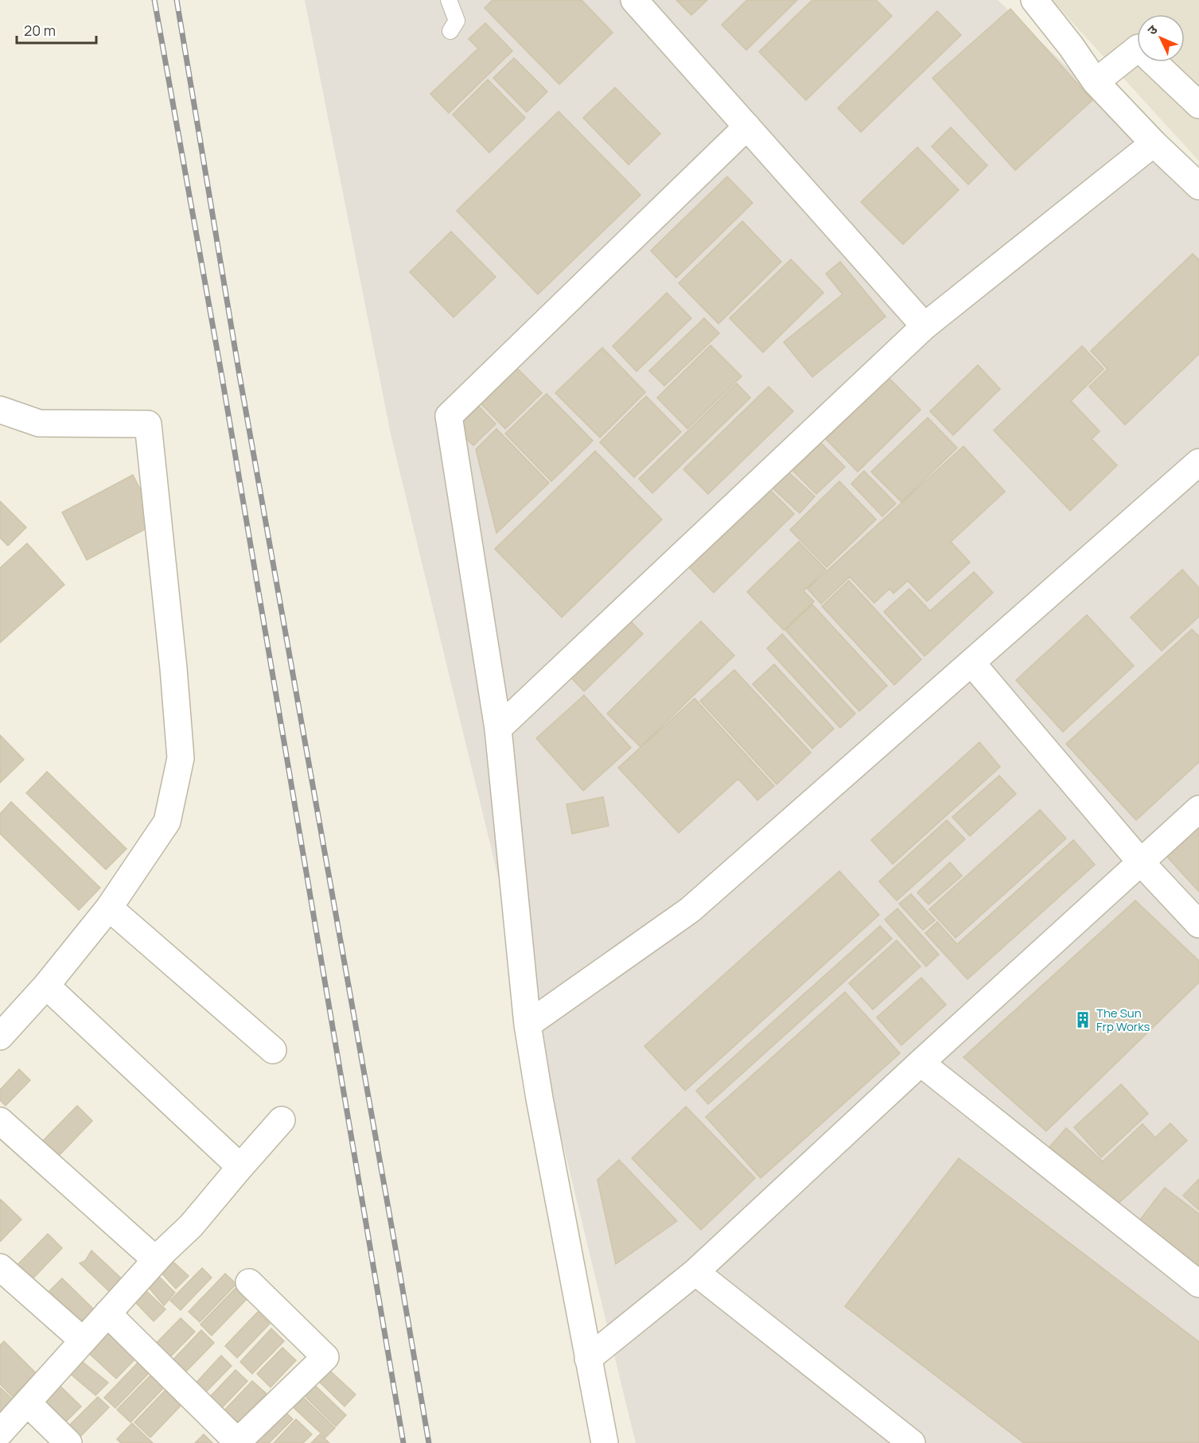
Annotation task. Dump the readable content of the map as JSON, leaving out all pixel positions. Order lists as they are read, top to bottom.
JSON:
{
  "places": {
    "building": ["The Sun Frp Works"]
  },
  "scale_bar": "20 m",
  "north": "top left"
}
